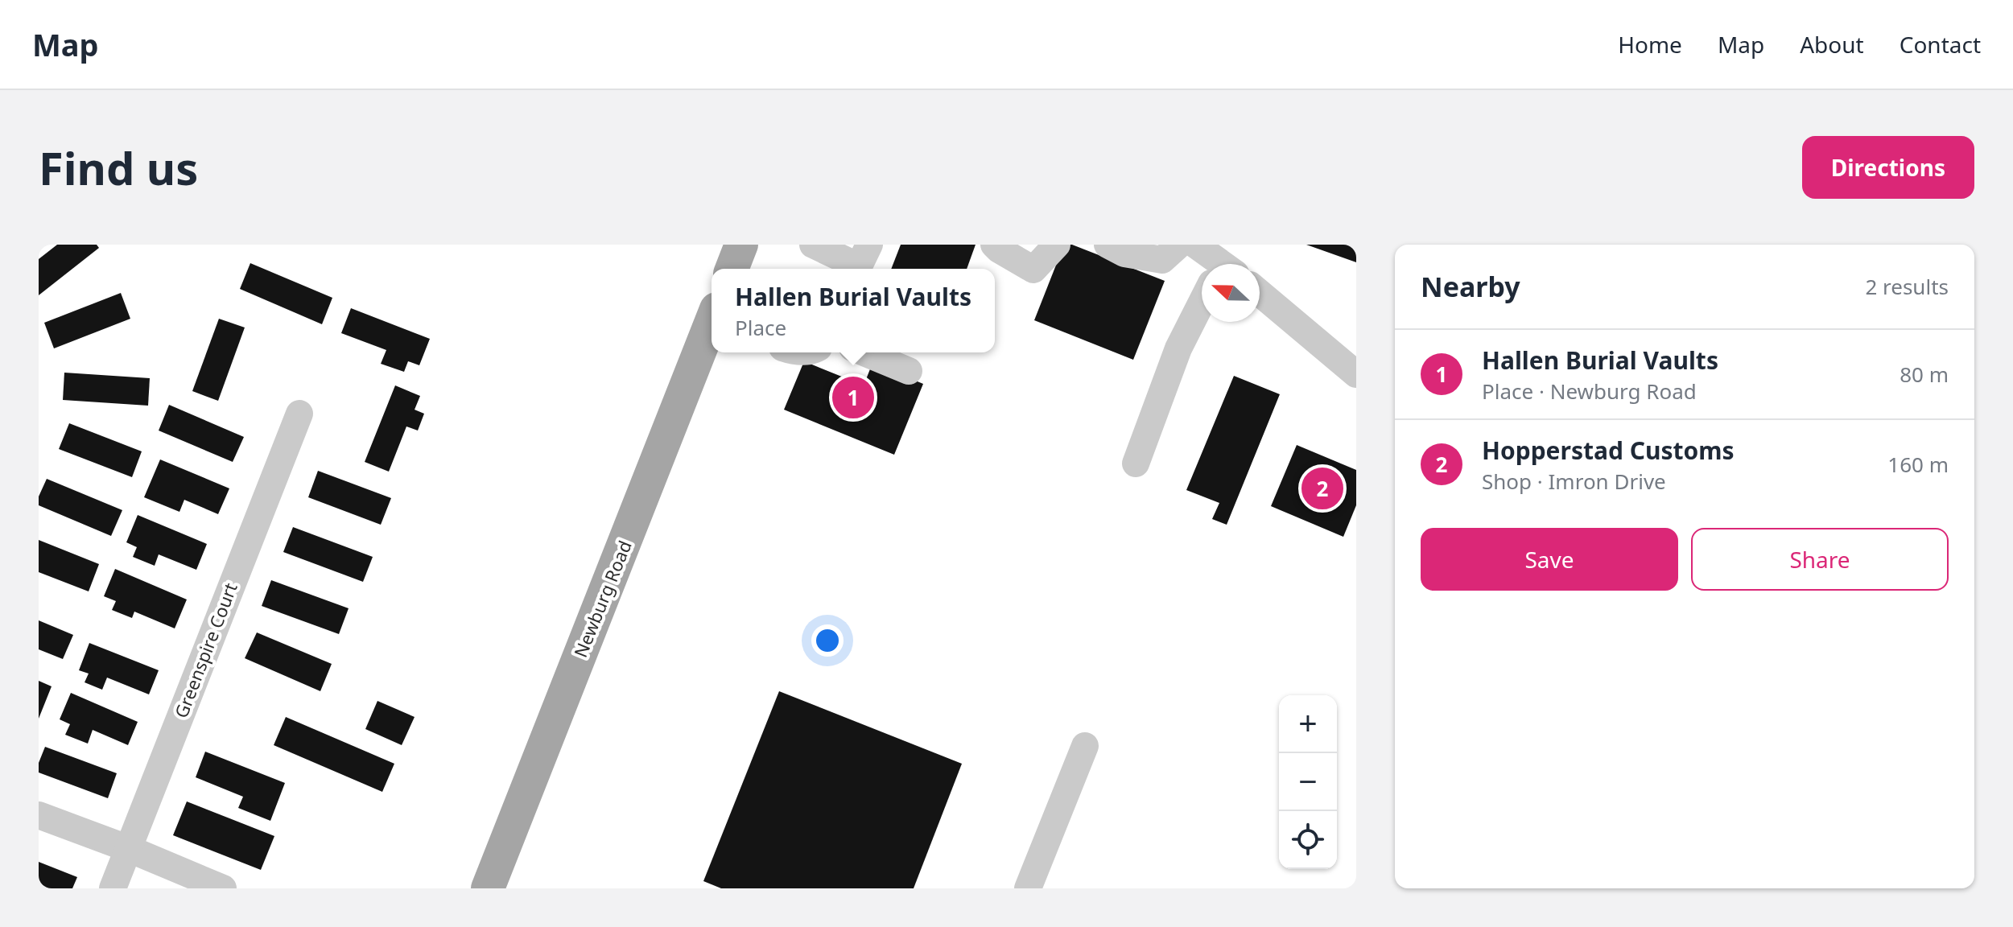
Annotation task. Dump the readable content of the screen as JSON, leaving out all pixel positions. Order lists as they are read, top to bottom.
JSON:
{
  "streets": {
    "main road": ["Newburg Road"],
    "street": ["Greenspire Court"]
  },
  "north": "left",
  "page": {
    "header": "Map",
    "nav": [
      "Home",
      "Map",
      "About",
      "Contact"
    ],
    "buttons": [
      "Directions",
      ["Save", "Share"]
    ],
    "title": "Find us",
    "heading": ["Nearby", "2 results"],
    "popup": ["Hallen Burial Vaults", "Place"],
    "list": [
      {
        "mark": "1",
        "name": "Hallen Burial Vaults",
        "note": "Place · Newburg Road",
        "value": "80 m"
      },
      {
        "mark": "2",
        "name": "Hopperstad Customs",
        "note": "Shop · Imron Drive",
        "value": "160 m"
      }
    ],
    "pins": ["1", "2"],
    "map_buttons": ["+", "−"]
  }
}
